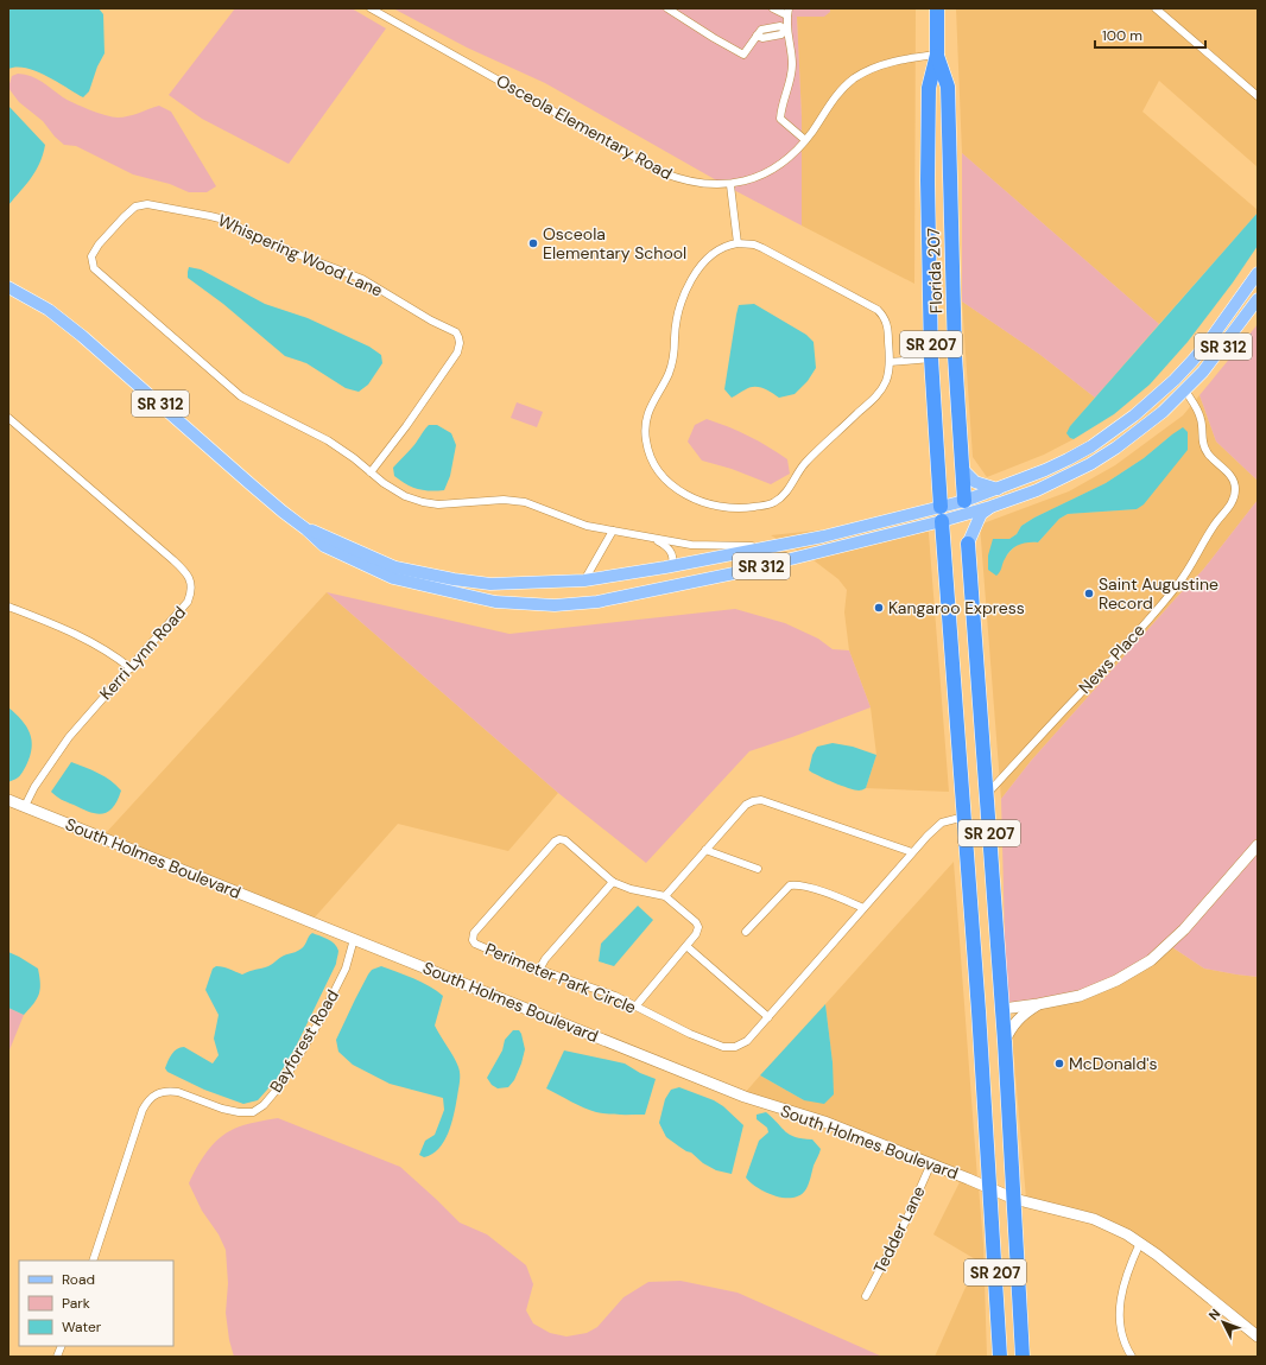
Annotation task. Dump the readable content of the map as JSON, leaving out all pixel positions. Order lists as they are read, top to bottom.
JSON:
{
  "streets": {
    "highway": ["Florida 207", "SR 207"],
    "main road": ["SR 312", "South Holmes Boulevard"],
    "street": [
      "Osceola Elementary Road",
      "Whispering Wood Lane",
      "Kerri Lynn Road",
      "News Place",
      "Perimeter Park Circle",
      "Bayforest Road",
      "Tedder Lane"
    ]
  },
  "crossings": [
    ["Osceola Elementary Road", "Florida 207"],
    ["Osceola Elementary Road", "SR 207"],
    ["Whispering Wood Lane", "SR 312"],
    ["Florida 207", "SR 207"],
    ["Florida 207", "SR 312"],
    ["SR 207", "SR 312"],
    ["SR 207", "News Place"],
    ["SR 207", "South Holmes Boulevard"],
    ["SR 207", "Perimeter Park Circle"],
    ["SR 312", "News Place"],
    ["Kerri Lynn Road", "South Holmes Boulevard"],
    ["South Holmes Boulevard", "Bayforest Road"],
    ["South Holmes Boulevard", "Tedder Lane"]
  ],
  "places": [
    "Osceola Elementary School",
    "Saint Augustine Record",
    "Kangaroo Express",
    "McDonald's"
  ],
  "legend": ["Road", "Park", "Water"],
  "scale_bar": "100 m",
  "north": "top left"
}
